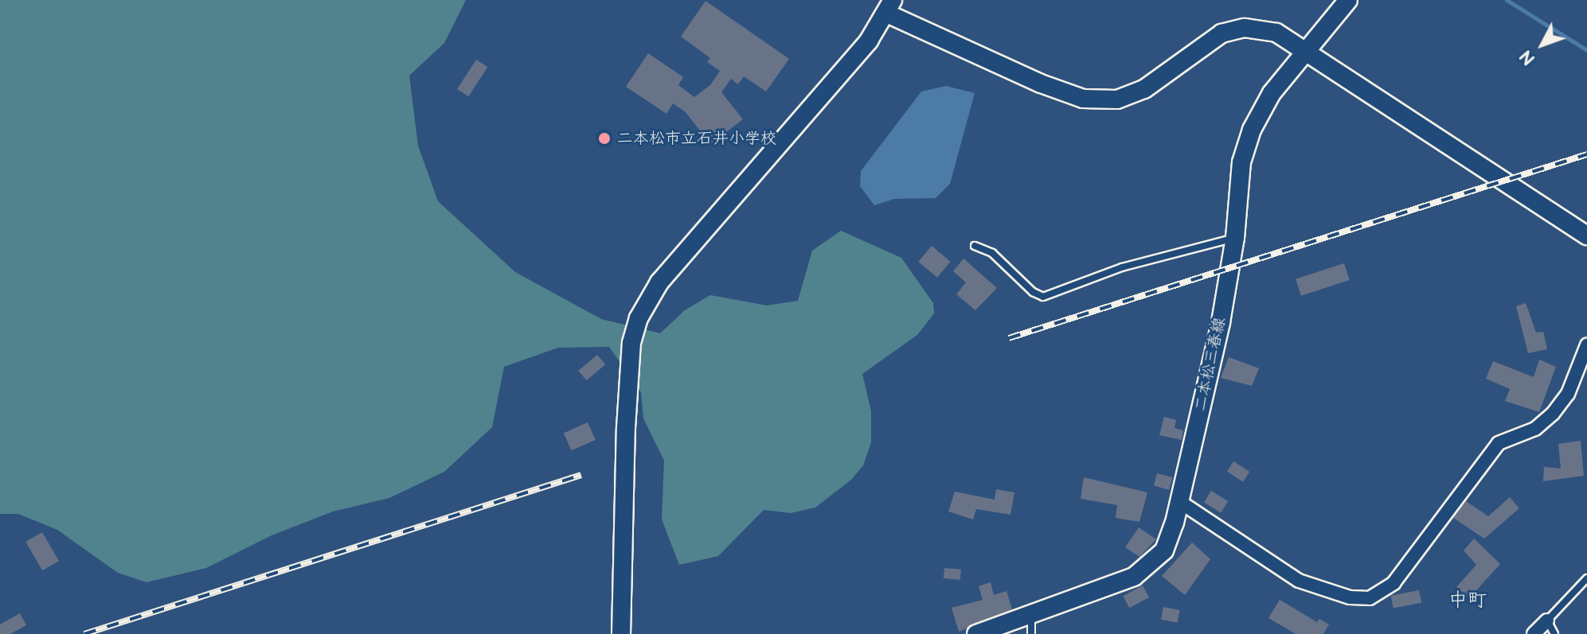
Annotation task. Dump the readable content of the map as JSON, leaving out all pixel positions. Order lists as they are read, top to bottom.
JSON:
{
  "streets": {
    "street": ["二本松三春線"]
  },
  "districts": ["中町"],
  "places": ["二本松市立石井小学校"],
  "north": "bottom left"
}
